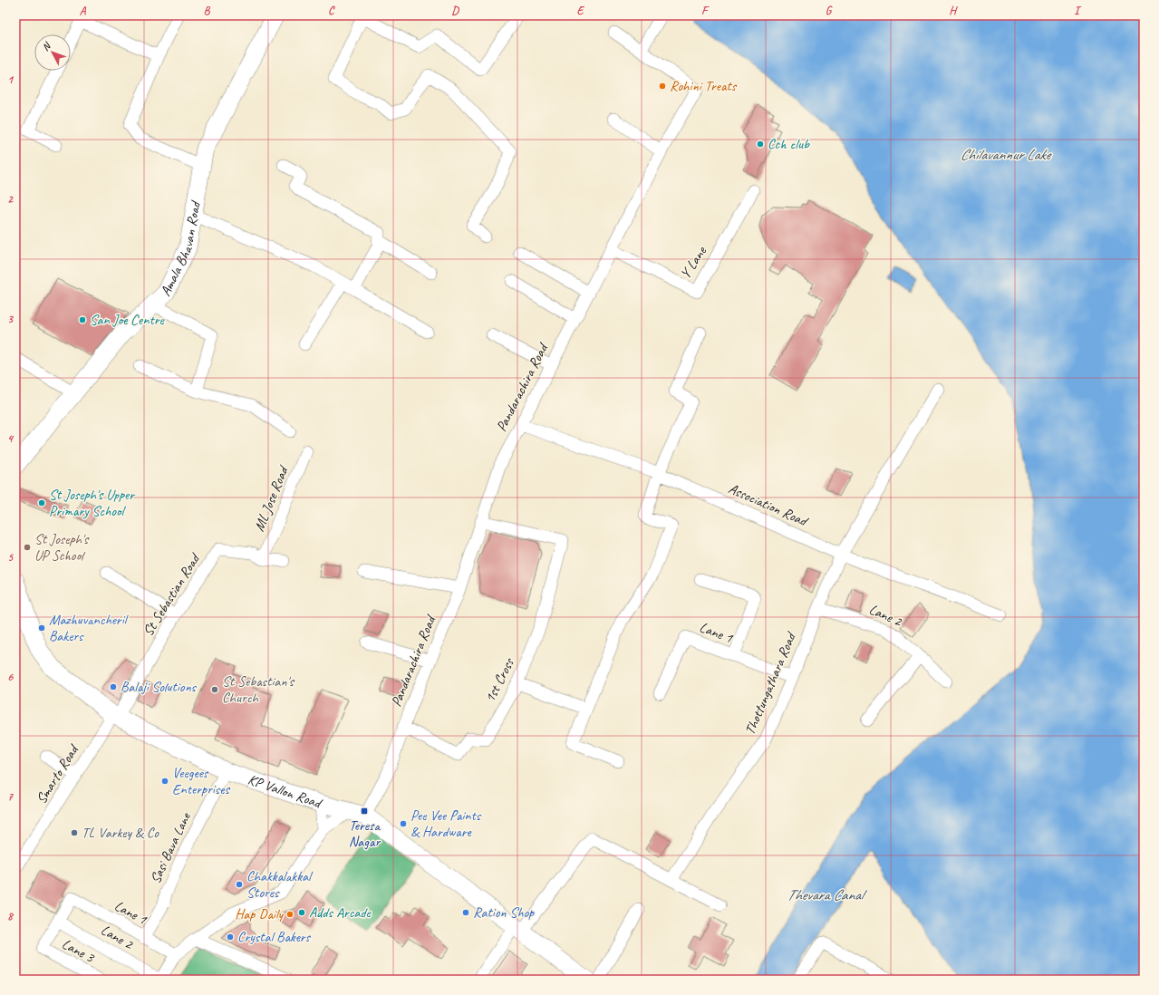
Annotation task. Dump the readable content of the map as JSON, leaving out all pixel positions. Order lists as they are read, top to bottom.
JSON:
{
  "streets": {
    "street": [
      "Amala Bhavan Road",
      "Y Lane",
      "Pandarachira Road",
      "ML Jose Road",
      "Association Road",
      "St Sebastian Road",
      "Lane 2",
      "Lane 1",
      "1st Cross",
      "Thottungathara Road",
      "Smarto Road",
      "KP Vallon Road",
      "Sasi Bava Lane",
      "Lane 3"
    ]
  },
  "crossings": [
    ["Y Lane", "Pandarachira Road"],
    ["Pandarachira Road", "Association Road"],
    ["Pandarachira Road", "1st Cross"],
    ["Pandarachira Road", "KP Vallon Road"],
    ["ML Jose Road", "St Sebastian Road"],
    ["Association Road", "Thottungathara Road"],
    ["St Sebastian Road", "Smarto Road"],
    ["St Sebastian Road", "KP Vallon Road"],
    ["Lane 2", "Lane 1"],
    ["Lane 2", "Thottungathara Road"],
    ["Lane 2", "Lane 3"],
    ["Lane 1", "Thottungathara Road"],
    ["Lane 1", "Sasi Bava Lane"],
    ["Lane 1", "Lane 3"],
    ["Smarto Road", "KP Vallon Road"],
    ["KP Vallon Road", "Sasi Bava Lane"]
  ],
  "water": ["Chilavannur Lake", "Thevara Canal"],
  "places": {
    "other": [
      "Rohini Treats",
      "Cch club",
      "San Joe Centre",
      "St Joseph's Upper Primary School",
      "St Joseph's UP School",
      "Mazhuvancheril Bakers",
      "Balaji Solutions",
      "St Sebastian's Church",
      "Veegees Enterprises",
      "Pee Vee Paints & Hardware",
      "TL Varkey & Co",
      "Chakkalakkal Stores",
      "Adds Arcade",
      "Ration Shop",
      "Hap Daily",
      "Crystal Bakers"
    ],
    "transit": ["Teresa Nagar"]
  },
  "north": "top left",
  "grid": {
    "columns": [
      "A",
      "B",
      "C",
      "D",
      "E",
      "F",
      "G",
      "H",
      "I"
    ],
    "rows": [
      "1",
      "2",
      "3",
      "4",
      "5",
      "6",
      "7",
      "8"
    ]
  }
}
